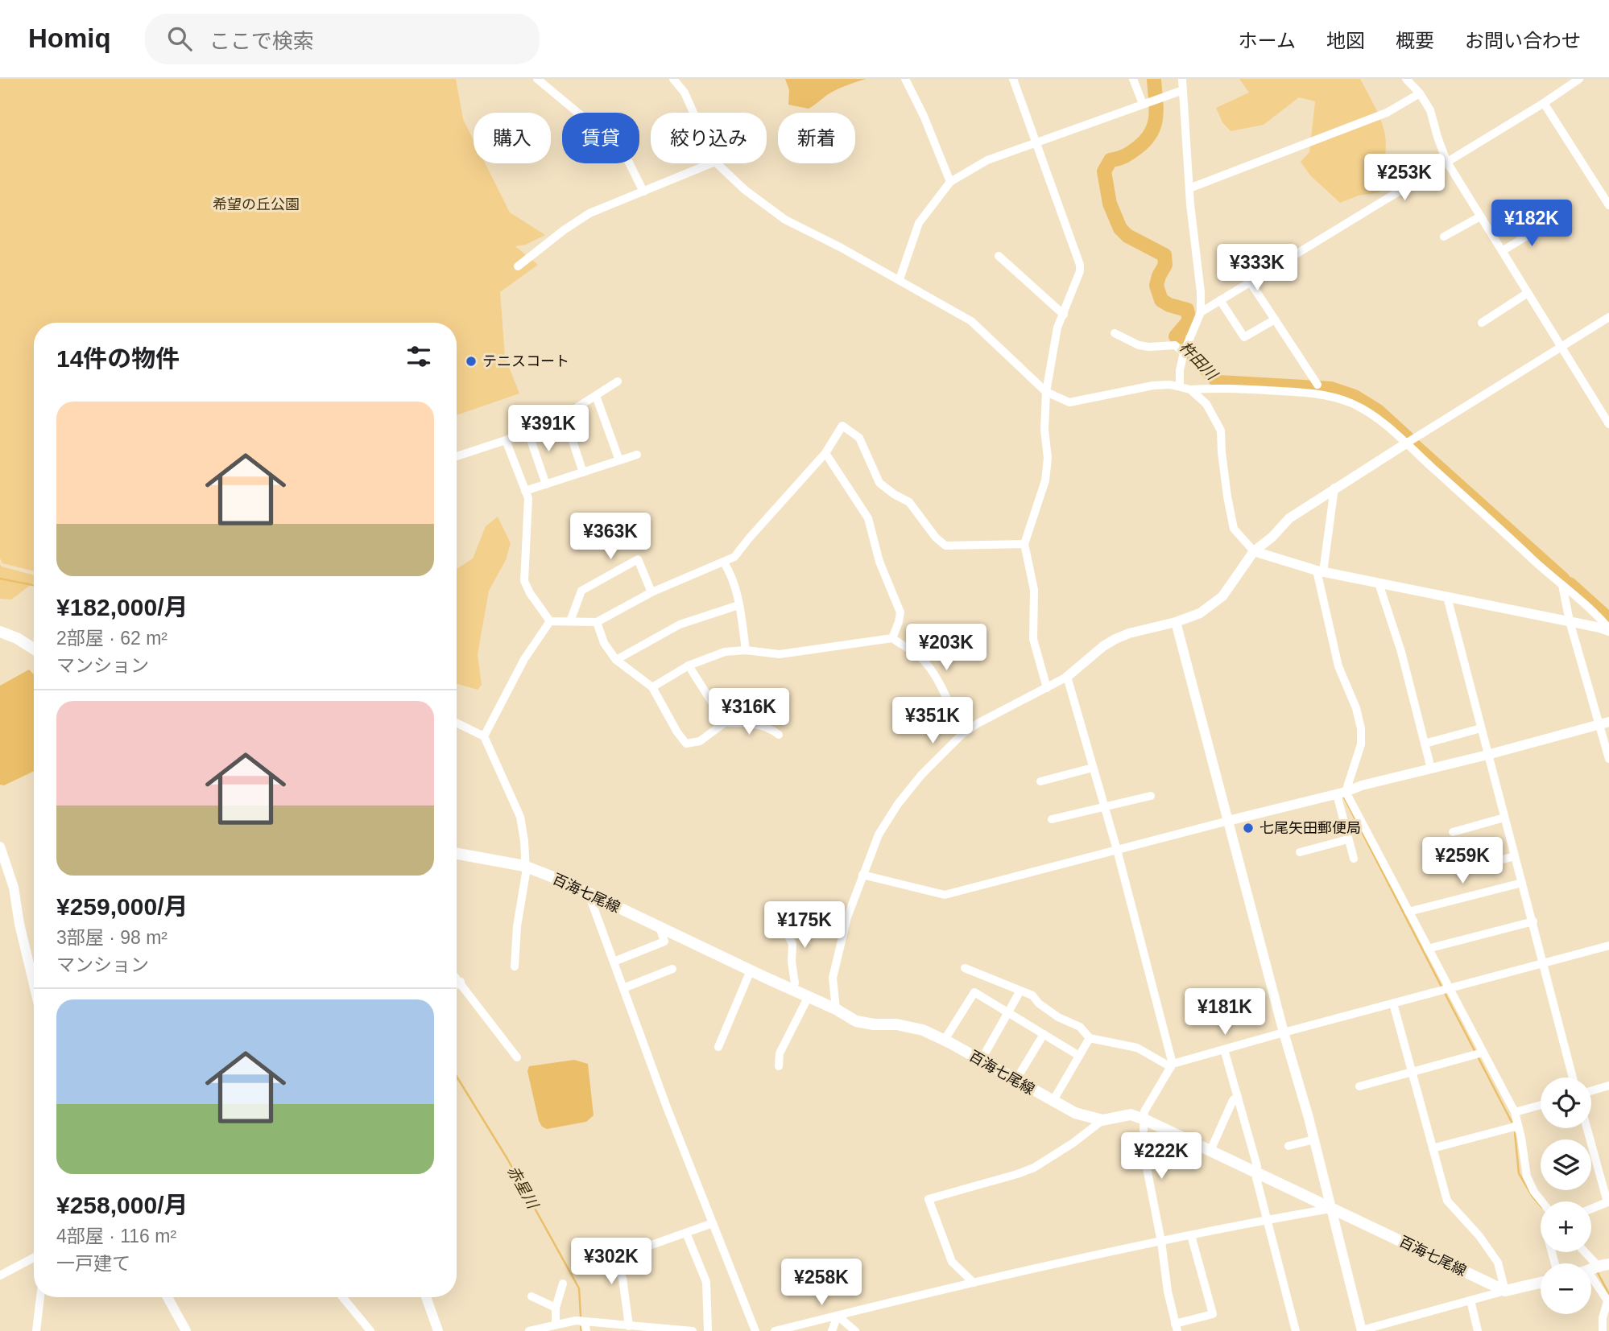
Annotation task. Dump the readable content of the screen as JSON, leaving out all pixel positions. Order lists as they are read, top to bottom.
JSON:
{
  "streets": {
    "main road": ["百海七尾線"]
  },
  "water": ["杵田川", "赤星川"],
  "parks": ["希望の丘公園"],
  "places": ["テニスコート", "七尾矢田郵便局"],
  "page": {
    "header": "Homiq",
    "search": "ここで検索",
    "nav": [
      "ホーム",
      "地図",
      "概要",
      "お問い合わせ"
    ],
    "chip": [
      "購入",
      "賃貸",
      "絞り込み",
      "新着"
    ],
    "price": [
      "¥253K",
      "¥182K",
      "¥333K",
      "¥391K",
      "¥363K",
      "¥203K",
      "¥316K",
      "¥351K",
      "¥259K",
      "¥175K",
      "¥181K",
      "¥222K",
      "¥302K",
      "¥258K"
    ],
    "heading": "14件の物件",
    "list": [
      {
        "name": "¥182,000/月",
        "note": "2部屋 · 62 m² · マンション"
      },
      {
        "name": "¥259,000/月",
        "note": "3部屋 · 98 m² · マンション"
      },
      {
        "name": "¥258,000/月",
        "note": "4部屋 · 116 m² · 一戸建て"
      }
    ],
    "map_buttons": ["+", "−"]
  }
}
